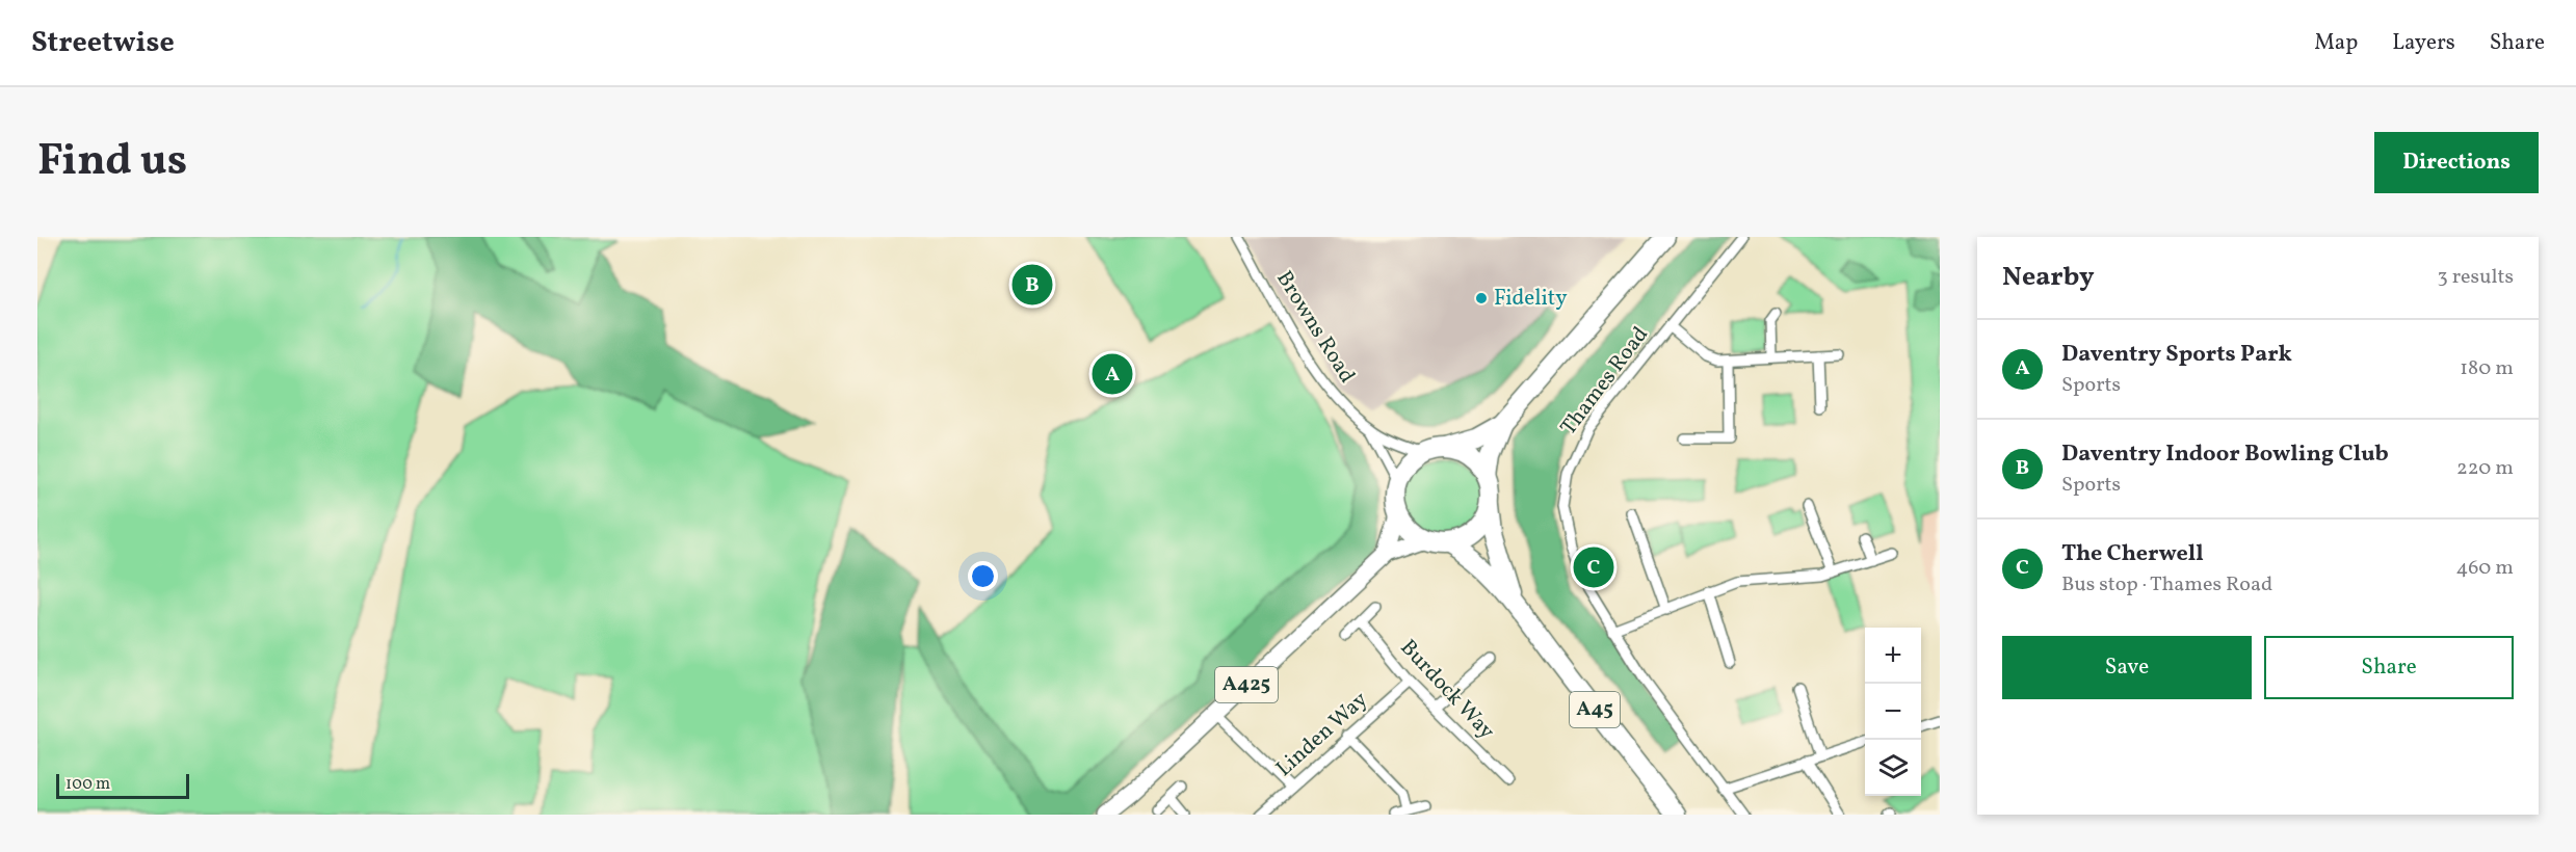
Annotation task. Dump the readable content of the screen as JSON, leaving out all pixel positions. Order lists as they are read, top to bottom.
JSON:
{
  "streets": {
    "highway": ["A45"],
    "main road": ["A425"],
    "street": [
      "Browns Road",
      "Thames Road",
      "Burdock Way",
      "Linden Way"
    ]
  },
  "crossings": [
    ["Browns Road", "A45"],
    ["Burdock Way", "Linden Way"]
  ],
  "places": ["Fidelity"],
  "scale_bar": "100 m",
  "page": {
    "header": "Streetwise",
    "nav": ["Map", "Layers", "Share"],
    "title": "Find us",
    "buttons": [
      "Directions",
      ["Save", "Share"]
    ],
    "heading": ["Nearby", "3 results"],
    "pins": ["B", "A", "C"],
    "list": [
      {
        "mark": "A",
        "name": "Daventry Sports Park",
        "note": "Sports",
        "value": "180 m"
      },
      {
        "mark": "B",
        "name": "Daventry Indoor Bowling Club",
        "note": "Sports",
        "value": "220 m"
      },
      {
        "mark": "C",
        "name": "The Cherwell",
        "note": "Bus stop · Thames Road",
        "value": "460 m"
      }
    ],
    "map_buttons": ["+", "−"],
    "scale": "100 m"
  }
}
